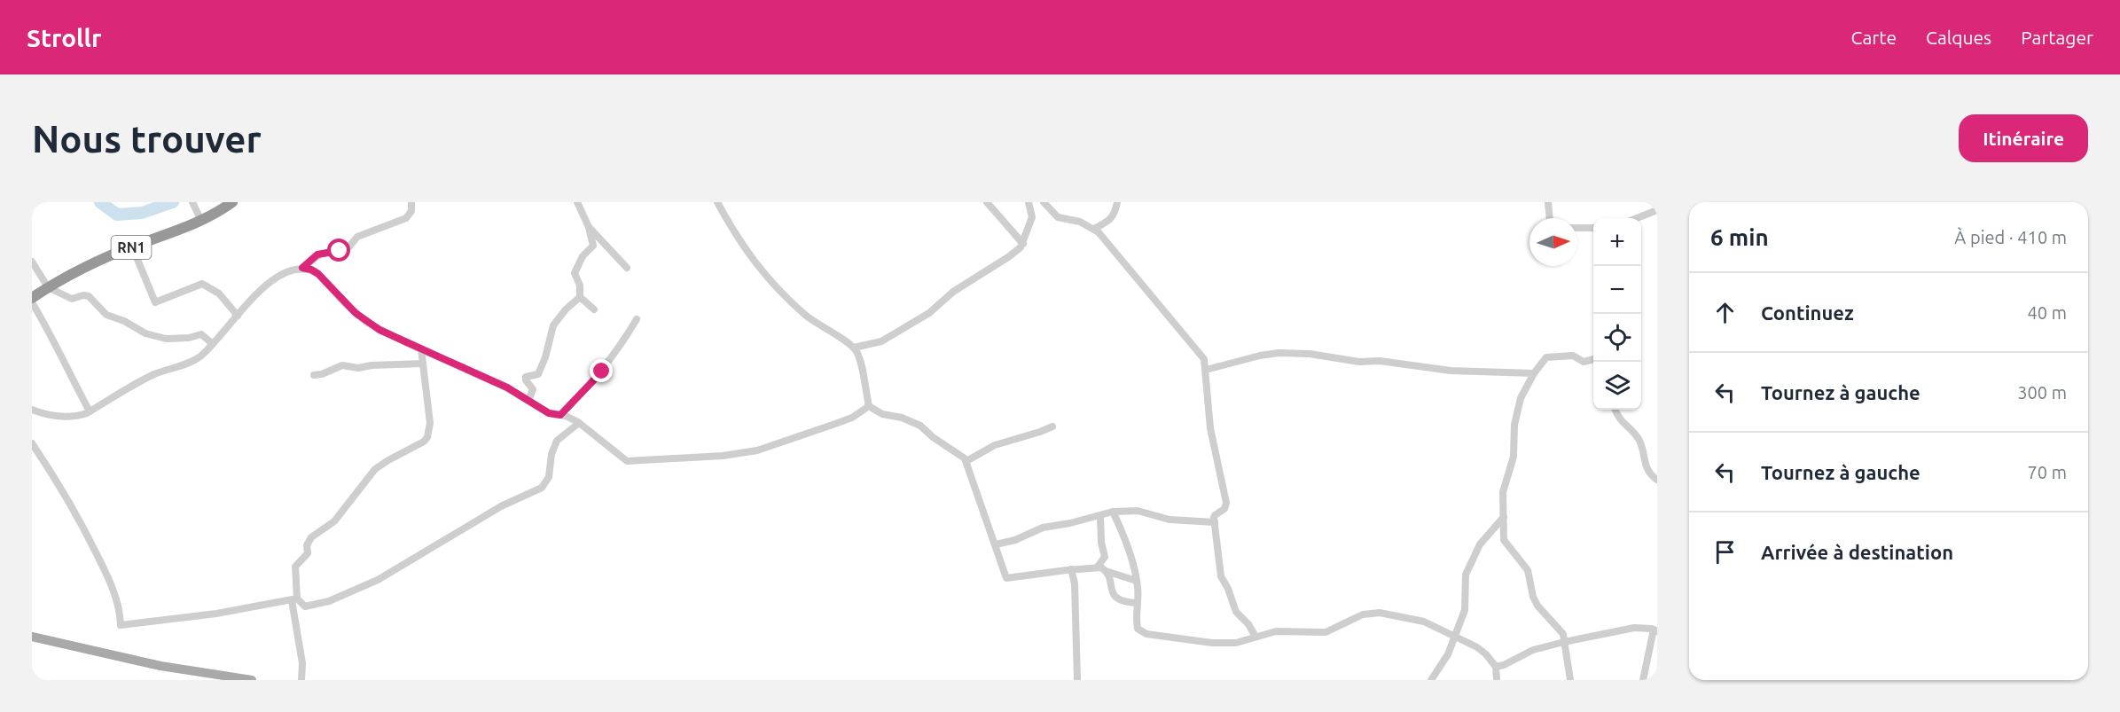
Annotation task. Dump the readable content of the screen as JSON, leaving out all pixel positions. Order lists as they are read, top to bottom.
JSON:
{
  "streets": {
    "highway": ["RN1"]
  },
  "north": "right",
  "page": {
    "header": "Strollr",
    "nav": ["Carte", "Calques", "Partager"],
    "buttons": "Itinéraire",
    "title": "Nous trouver",
    "heading": ["6 min", "À pied · 410 m"],
    "map_buttons": ["+", "−"],
    "list": [
      ["Continuez", "40 m"],
      ["Tournez à gauche", "300 m"],
      ["Tournez à gauche", "70 m"],
      "Arrivée à destination"
    ]
  }
}
